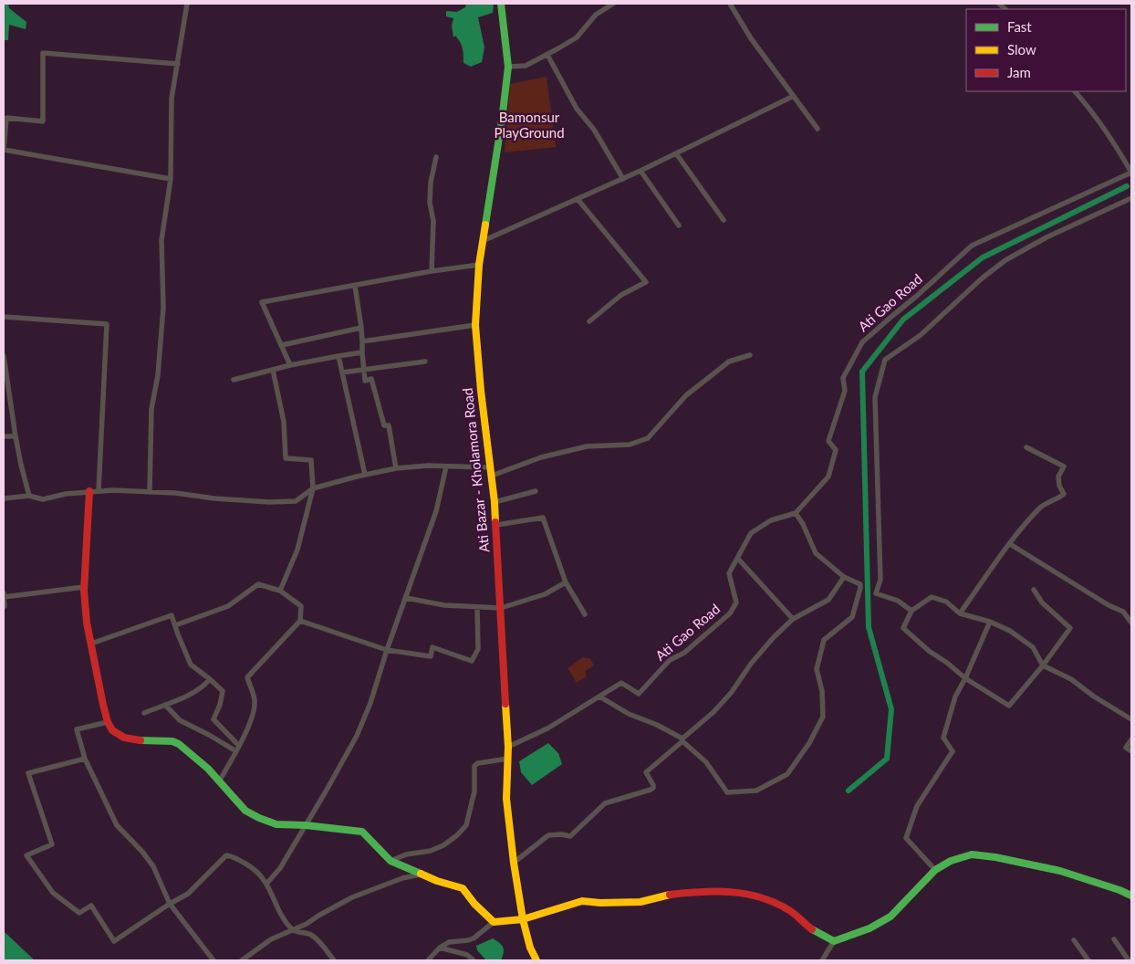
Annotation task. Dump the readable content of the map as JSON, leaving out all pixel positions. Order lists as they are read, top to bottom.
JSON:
{
  "streets": {
    "street": ["Ati Gao Road", "Ati Bazar - Kholamora Road"]
  },
  "parks": ["Bamonsur PlayGround"],
  "legend": ["Fast", "Slow", "Jam"]
}
